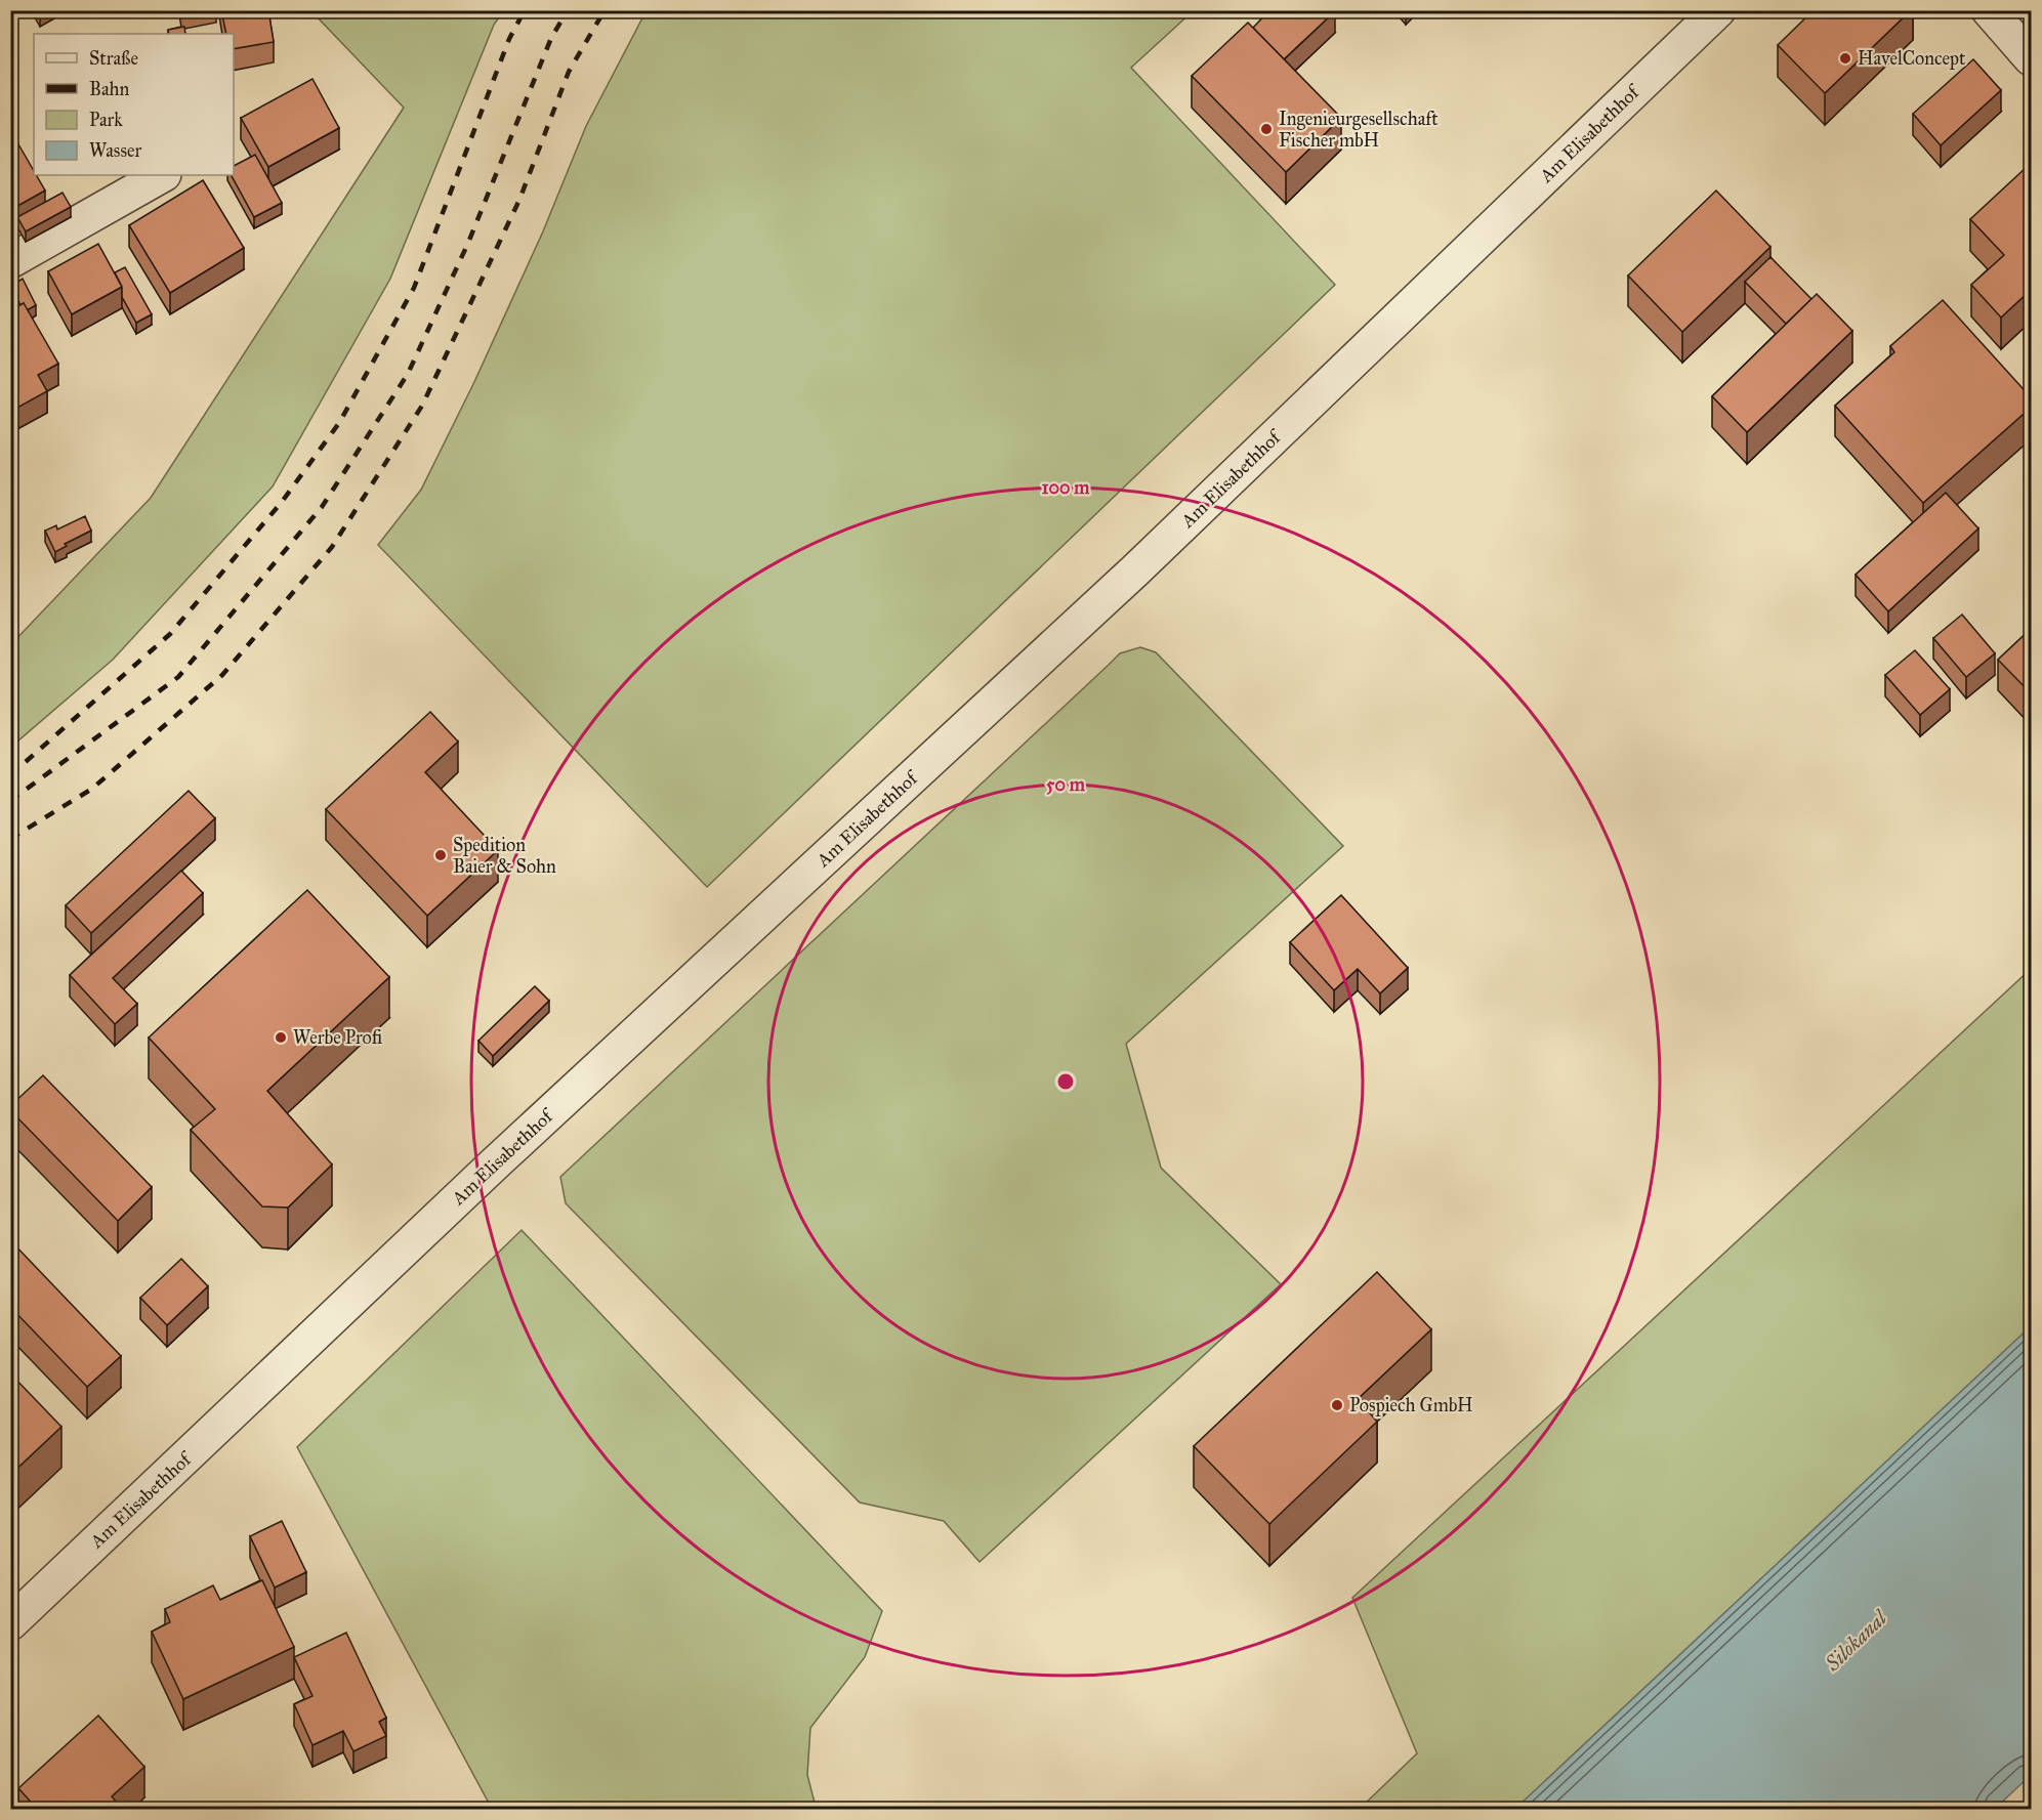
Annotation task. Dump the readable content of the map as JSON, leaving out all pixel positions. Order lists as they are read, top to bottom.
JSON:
{
  "streets": {
    "street": ["Am Elisabethhof"]
  },
  "water": ["Silokanal"],
  "places": [
    "HavelConcept",
    "Ingenieurgesellschaft Fischer mbH",
    "Spedition Baier & Sohn",
    "Werbe Profi",
    "Pospiech GmbH"
  ],
  "legend": [
    "Straße",
    "Bahn",
    "Park",
    "Wasser"
  ],
  "rings": ["100 m", "50 m"]
}
